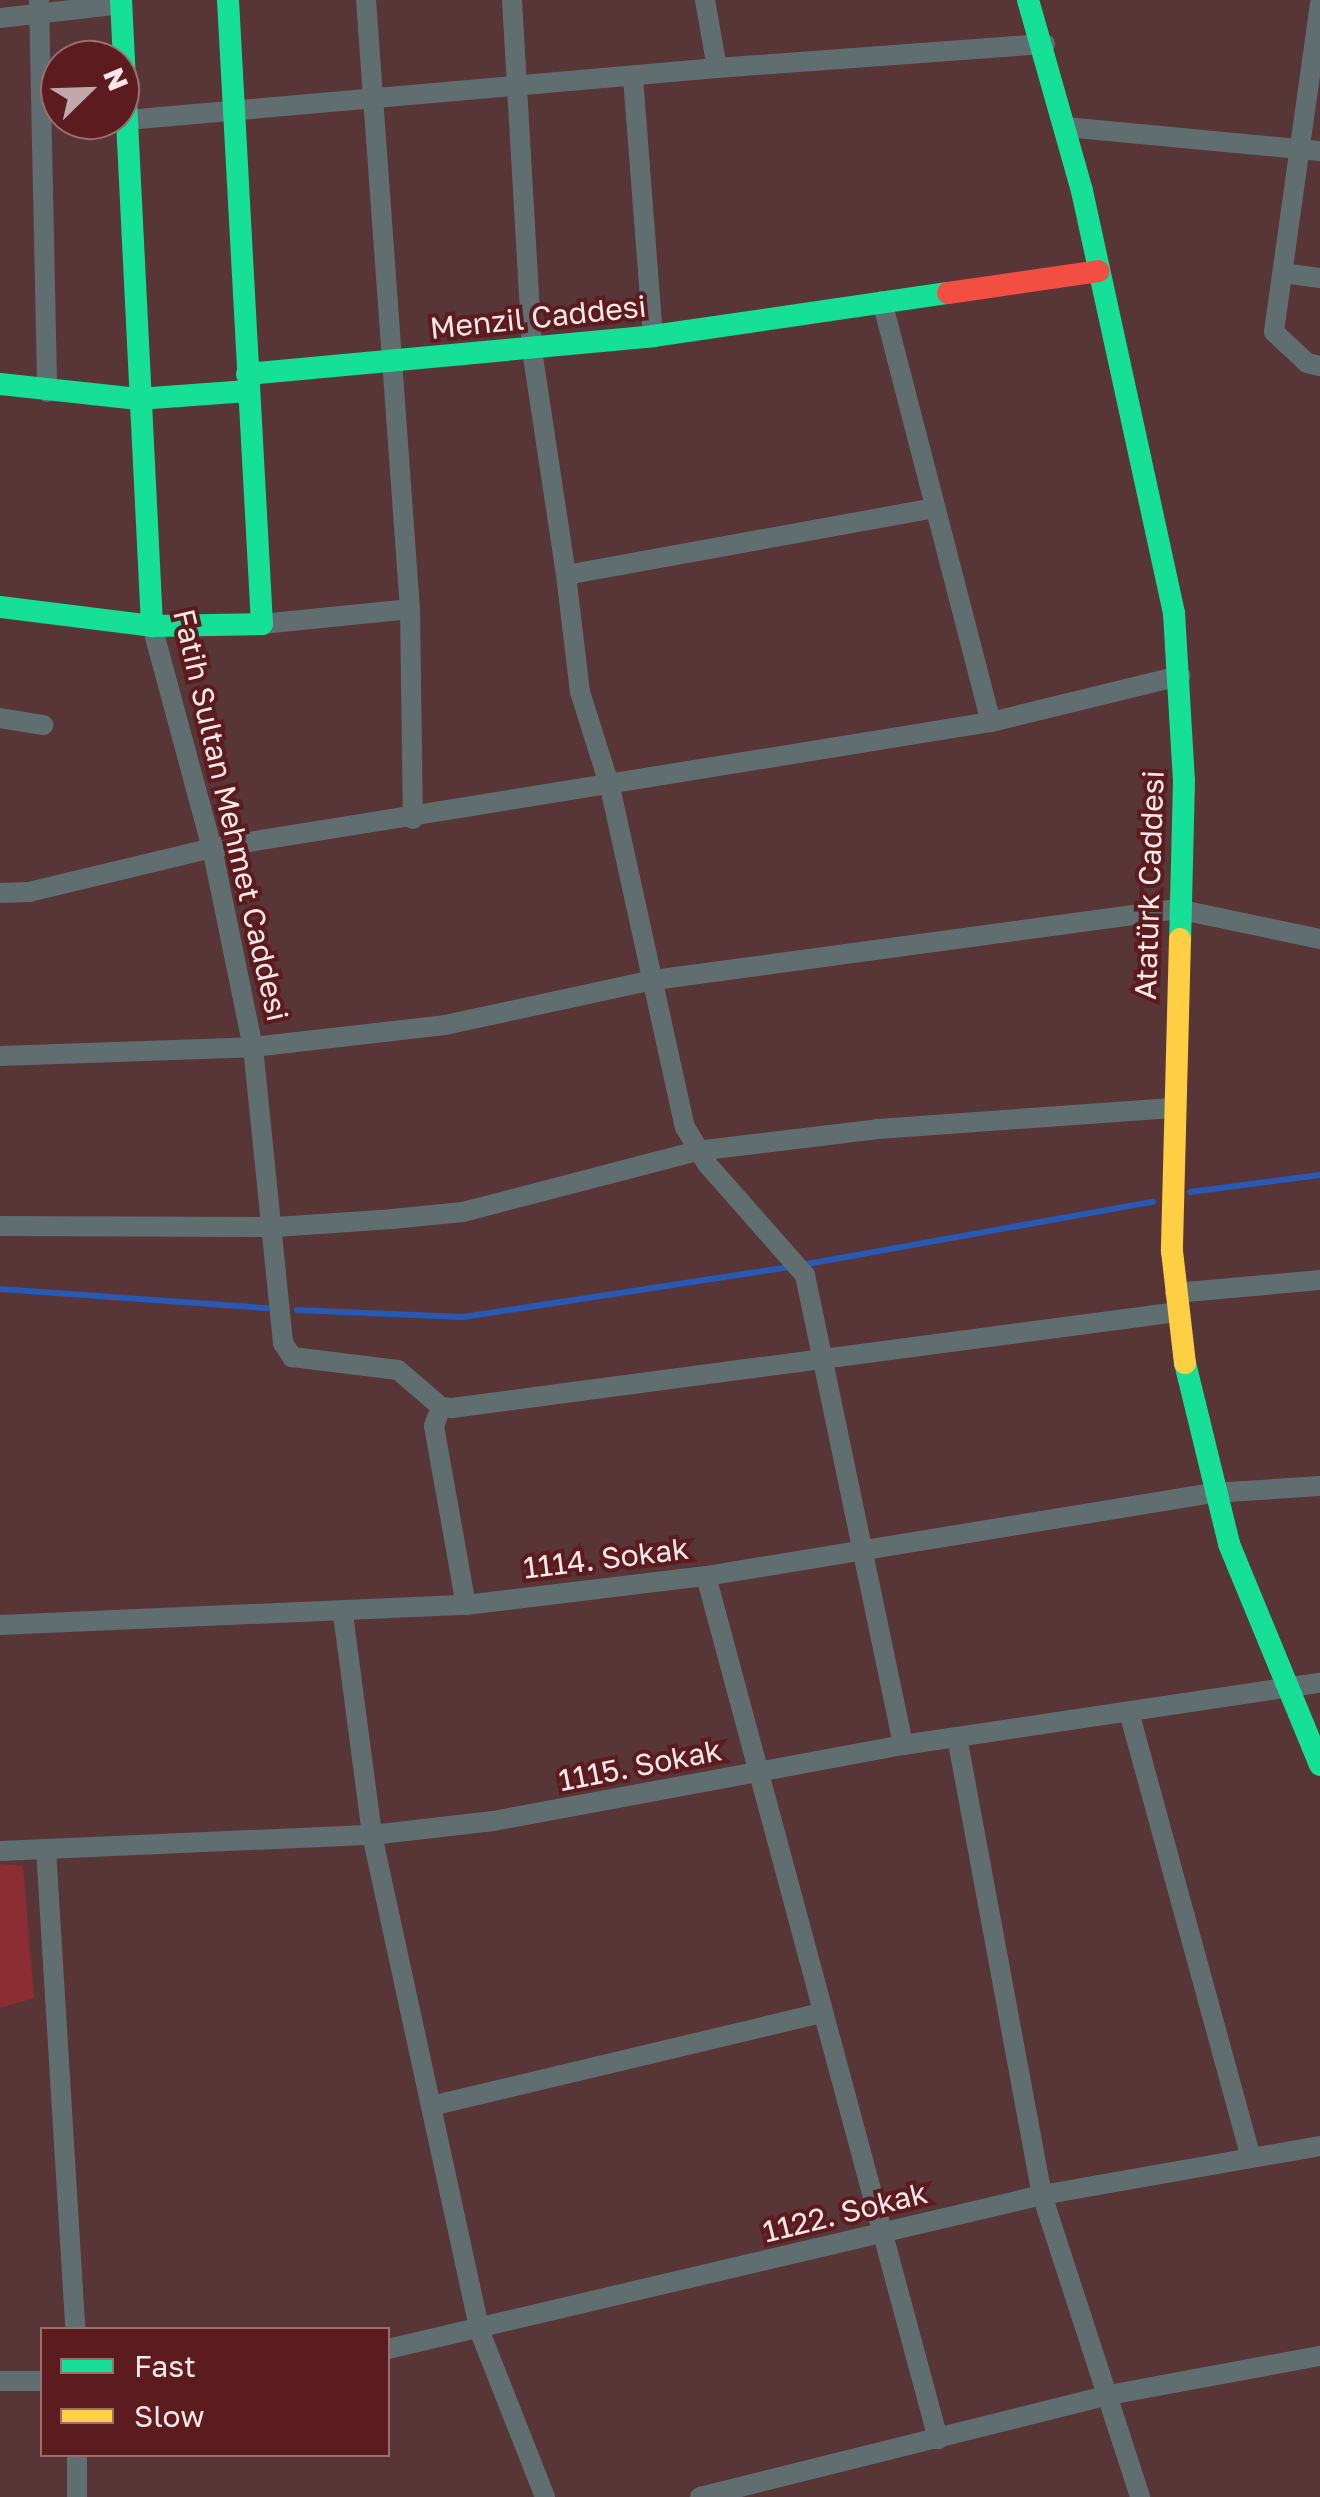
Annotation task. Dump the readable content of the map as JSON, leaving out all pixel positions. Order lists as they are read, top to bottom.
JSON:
{
  "streets": {
    "street": [
      "Menzil Caddesi",
      "Fatih Sultan Mehmet Caddesi",
      "Atatürk Caddesi",
      "1114. Sokak",
      "1115. Sokak",
      "1122. Sokak"
    ]
  },
  "crossings": [
    ["Menzil Caddesi", "Fatih Sultan Mehmet Caddesi"],
    ["Menzil Caddesi", "Atatürk Caddesi"],
    ["Atatürk Caddesi", "1114. Sokak"],
    ["Atatürk Caddesi", "1115. Sokak"]
  ],
  "legend": ["Fast", "Slow"],
  "north": "top right"
}
